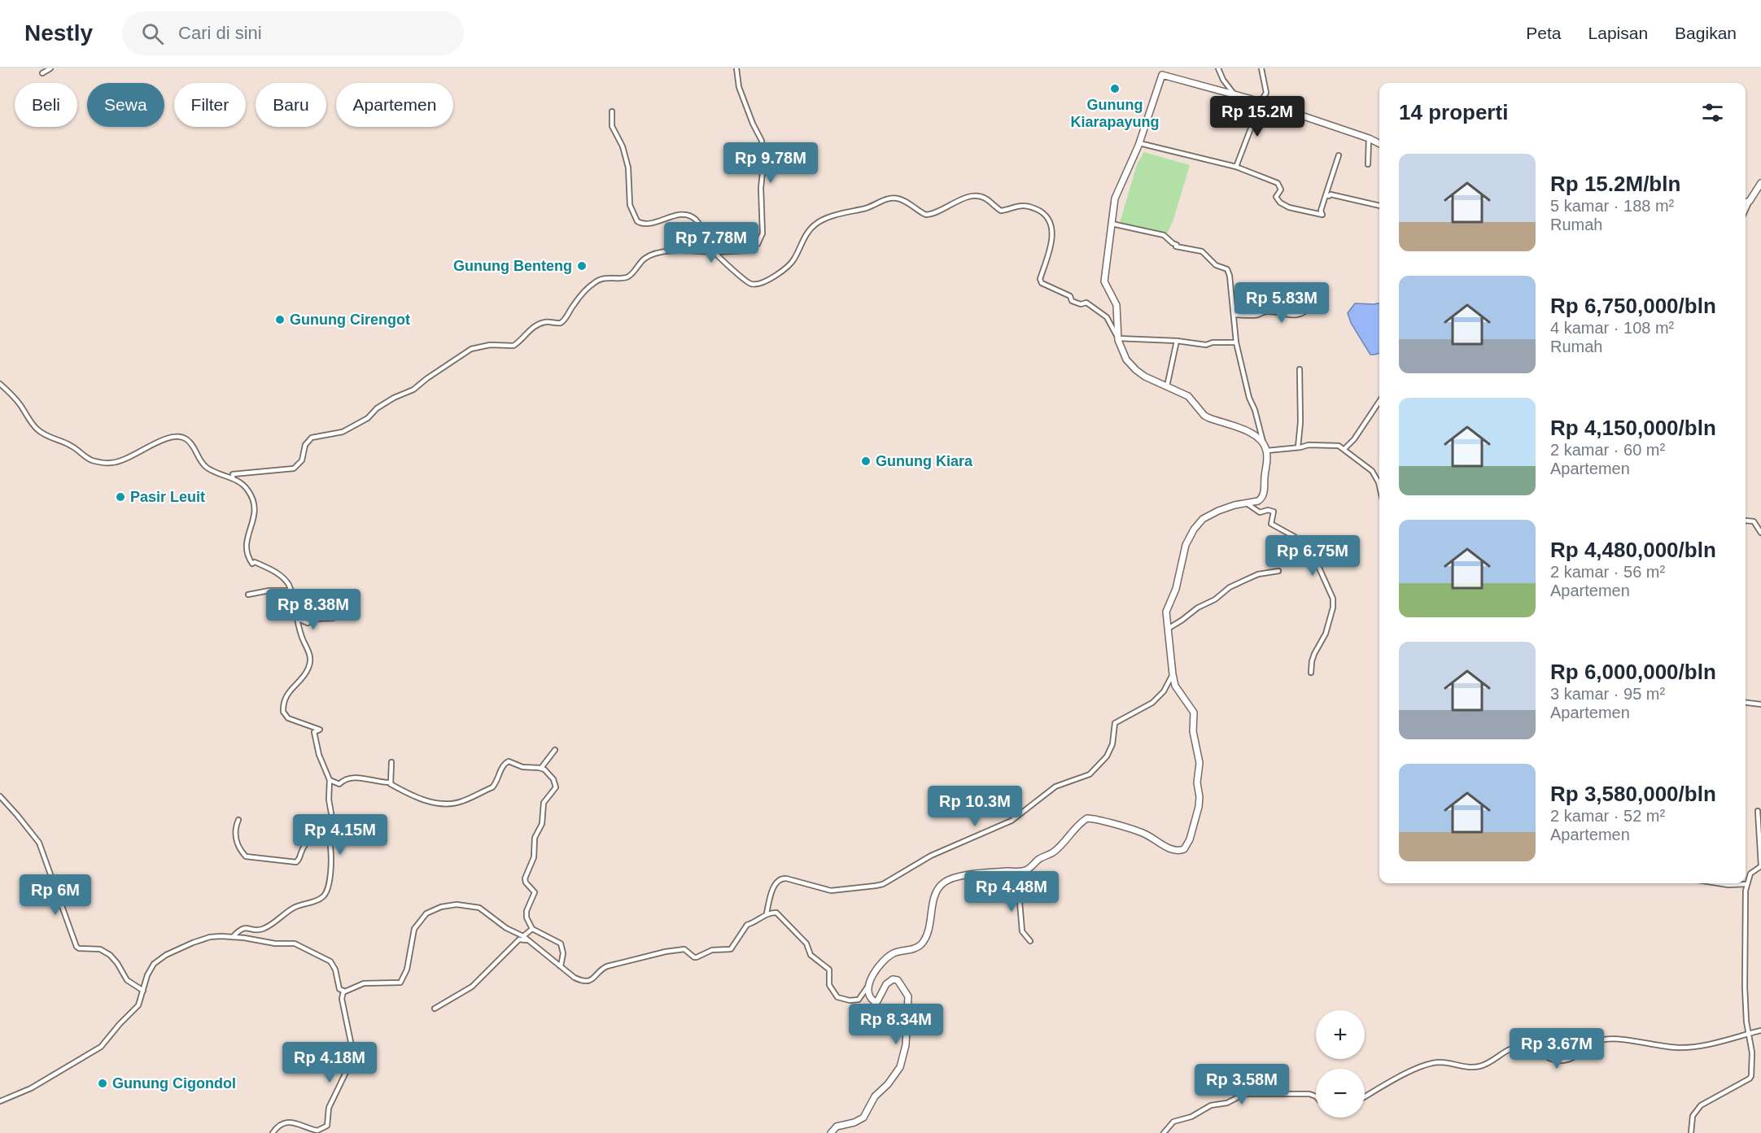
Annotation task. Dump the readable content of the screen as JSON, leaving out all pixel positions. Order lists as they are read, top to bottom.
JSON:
{
  "places": [
    "Gunung Kiarapayung",
    "Gunung Benteng",
    "Gunung Cirengot",
    "Gunung Kiara",
    "Pasir Leuit",
    "Gunung Cigondol"
  ],
  "page": {
    "header": "Nestly",
    "search": "Cari di sini",
    "nav": ["Peta", "Lapisan", "Bagikan"],
    "chip": [
      "Beli",
      "Sewa",
      "Filter",
      "Baru",
      "Apartemen"
    ],
    "heading": "14 properti",
    "price": [
      "Rp 15.2M",
      "Rp 9.78M",
      "Rp 7.78M",
      "Rp 5.83M",
      "Rp 6.75M",
      "Rp 8.38M",
      "Rp 10.3M",
      "Rp 4.15M",
      "Rp 4.48M",
      "Rp 6M",
      "Rp 8.34M",
      "Rp 3.67M",
      "Rp 4.18M",
      "Rp 3.58M"
    ],
    "list": [
      {
        "name": "Rp 15.2M/bln",
        "note": "5 kamar · 188 m² · Rumah"
      },
      {
        "name": "Rp 6,750,000/bln",
        "note": "4 kamar · 108 m² · Rumah"
      },
      {
        "name": "Rp 4,150,000/bln",
        "note": "2 kamar · 60 m² · Apartemen"
      },
      {
        "name": "Rp 4,480,000/bln",
        "note": "2 kamar · 56 m² · Apartemen"
      },
      {
        "name": "Rp 6,000,000/bln",
        "note": "3 kamar · 95 m² · Apartemen"
      },
      {
        "name": "Rp 3,580,000/bln",
        "note": "2 kamar · 52 m² · Apartemen"
      }
    ],
    "map_buttons": ["+", "−"]
  }
}
